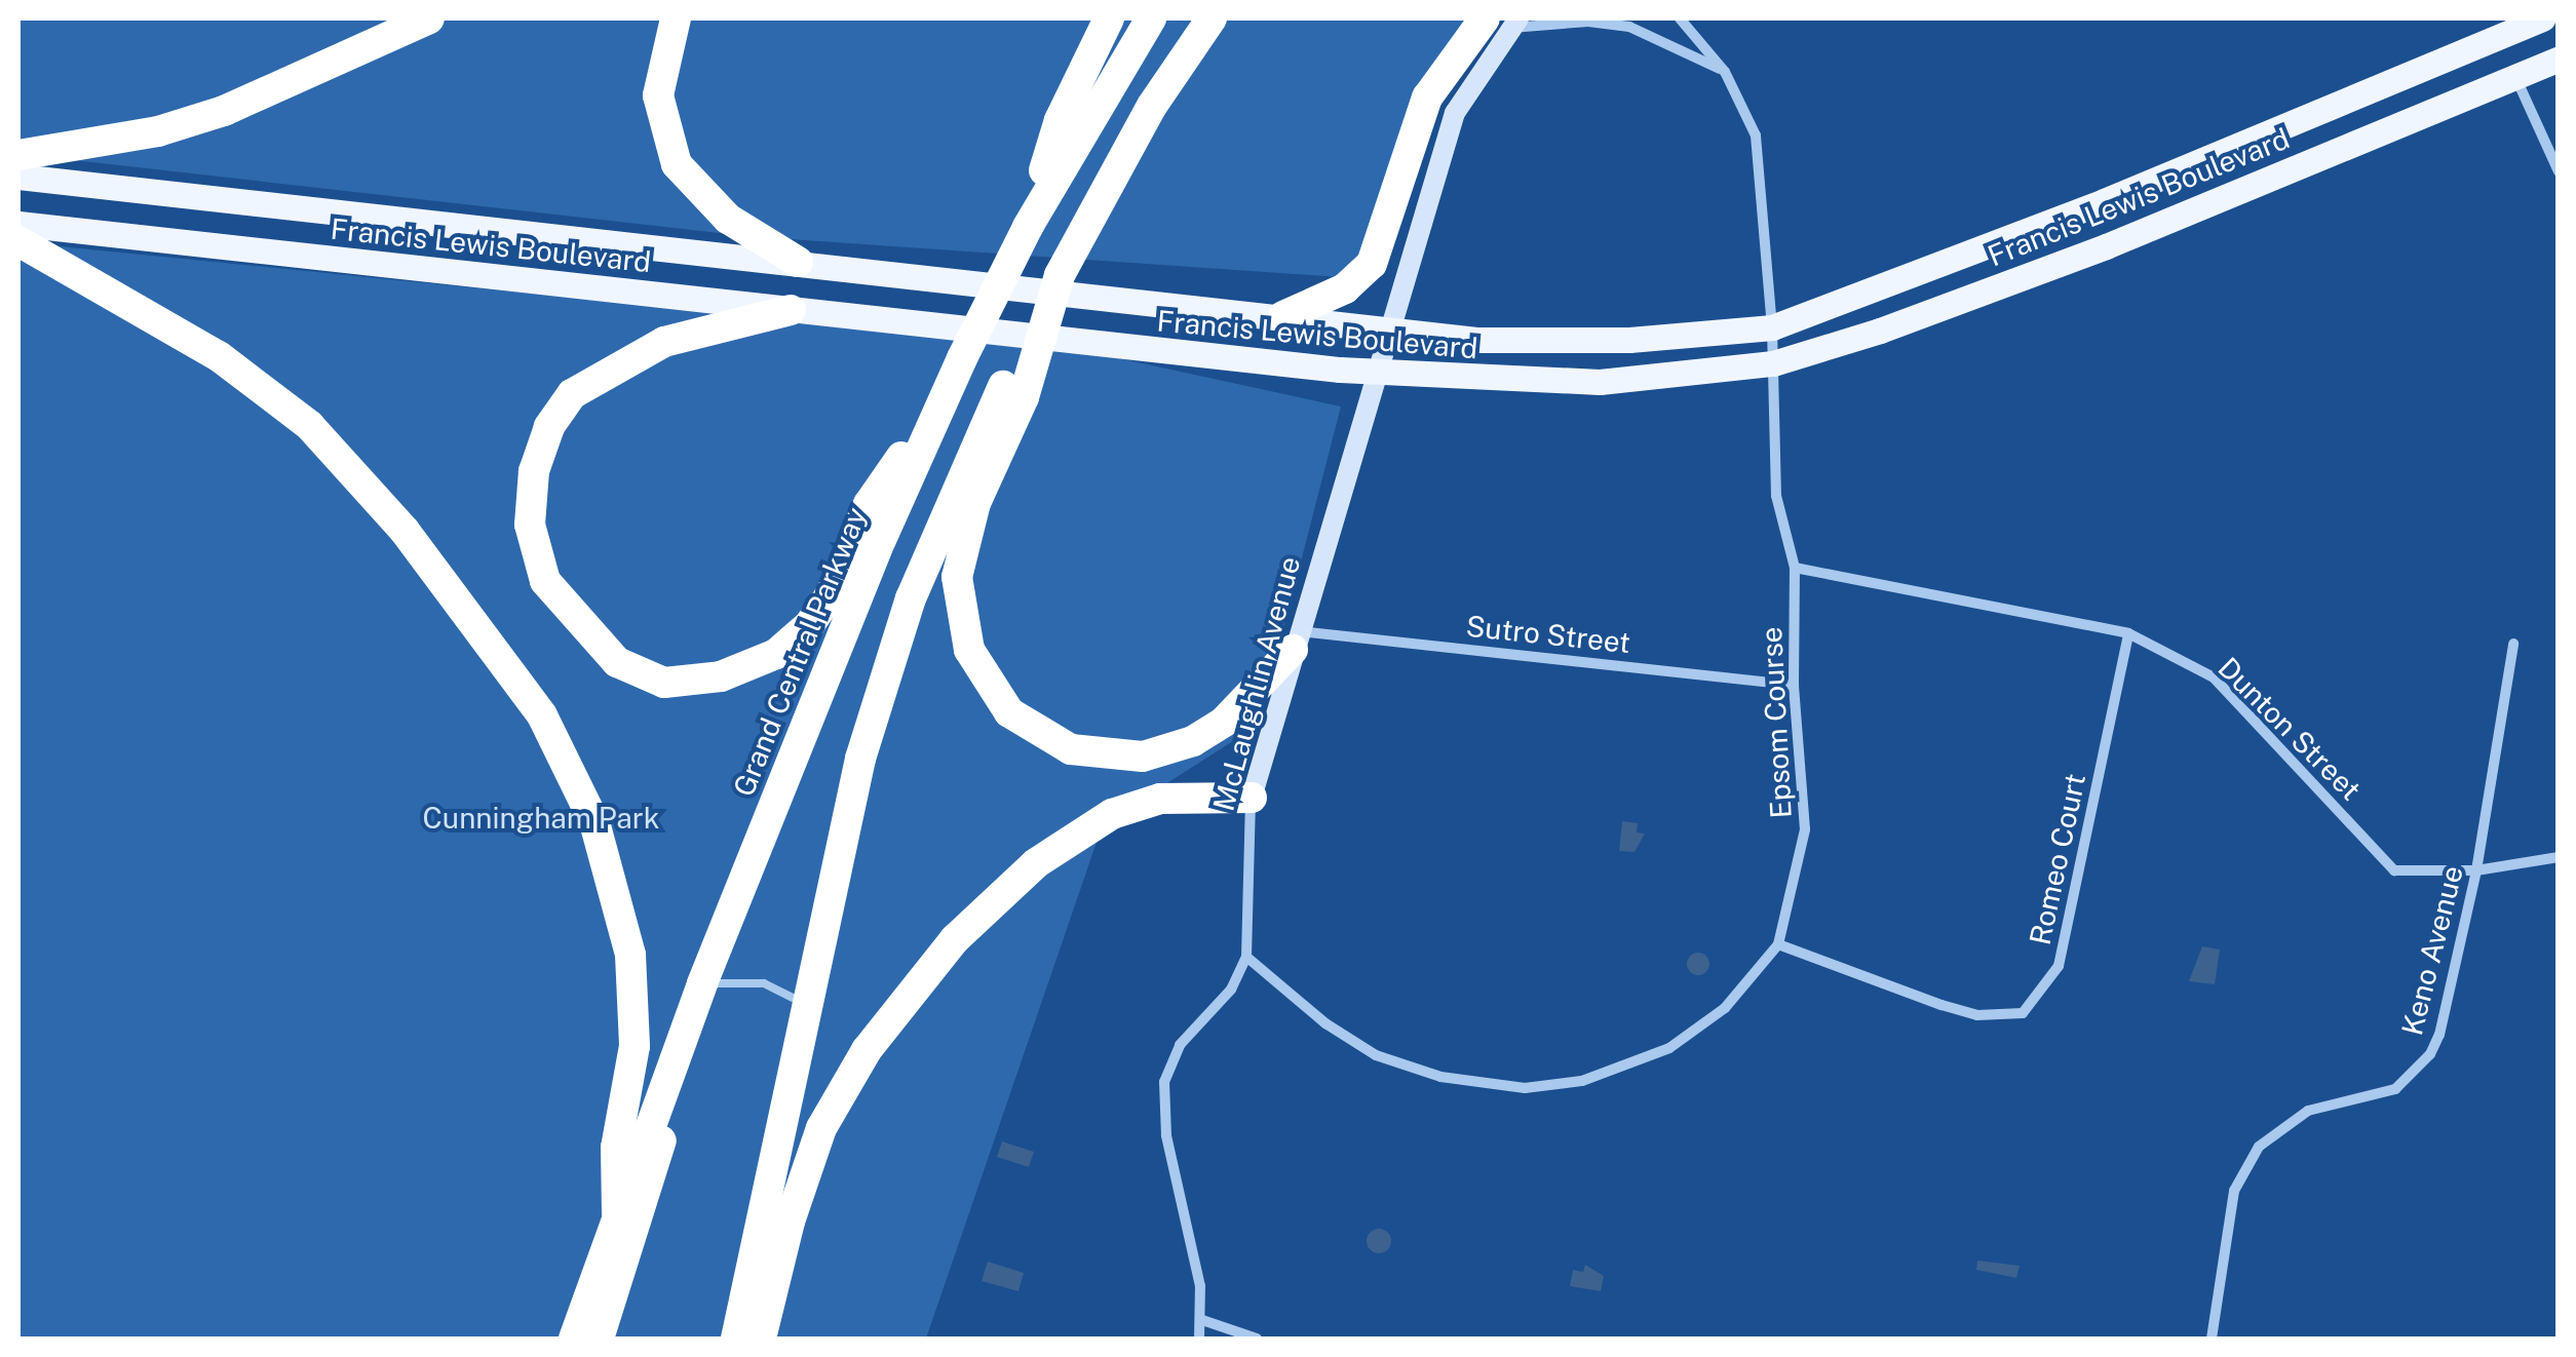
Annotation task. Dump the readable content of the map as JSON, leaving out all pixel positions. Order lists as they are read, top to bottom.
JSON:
{
  "streets": {
    "highway": ["Grand Central Parkway"],
    "main road": ["Francis Lewis Boulevard"],
    "street": [
      "Sutro Street",
      "McLaughlin Avenue",
      "Epsom Course",
      "Dunton Street",
      "Romeo Court",
      "Keno Avenue"
    ]
  },
  "crossings": [
    ["Francis Lewis Boulevard", "McLaughlin Avenue"],
    ["Francis Lewis Boulevard", "Epsom Course"],
    ["Sutro Street", "McLaughlin Avenue"],
    ["Sutro Street", "Epsom Course"],
    ["McLaughlin Avenue", "Epsom Course"],
    ["Epsom Course", "Dunton Street"],
    ["Epsom Course", "Romeo Court"],
    ["Dunton Street", "Romeo Court"],
    ["Dunton Street", "Keno Avenue"]
  ],
  "parks": ["Cunningham Park"]
}
